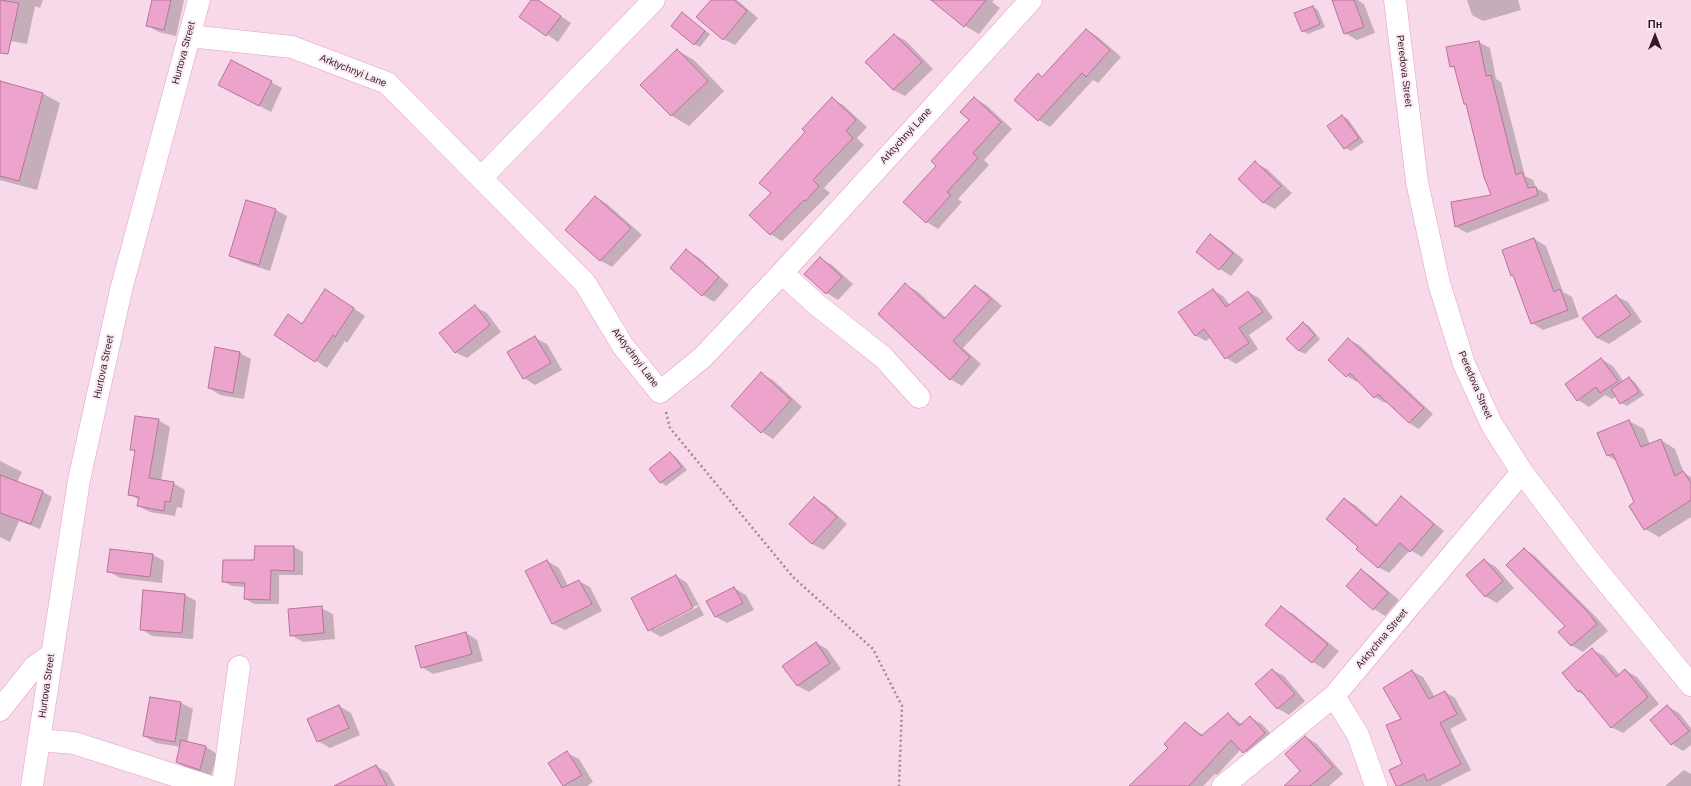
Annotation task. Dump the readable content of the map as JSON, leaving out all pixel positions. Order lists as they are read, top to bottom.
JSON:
{
  "streets": {
    "street": [
      "Hurtova Street",
      "Arktychnyi Lane",
      "Peredova Street",
      "Arktychna Street"
    ]
  },
  "crossings": [
    ["Hurtova Street", "Arktychnyi Lane"],
    ["Peredova Street", "Arktychna Street"]
  ],
  "north": "top"
}
